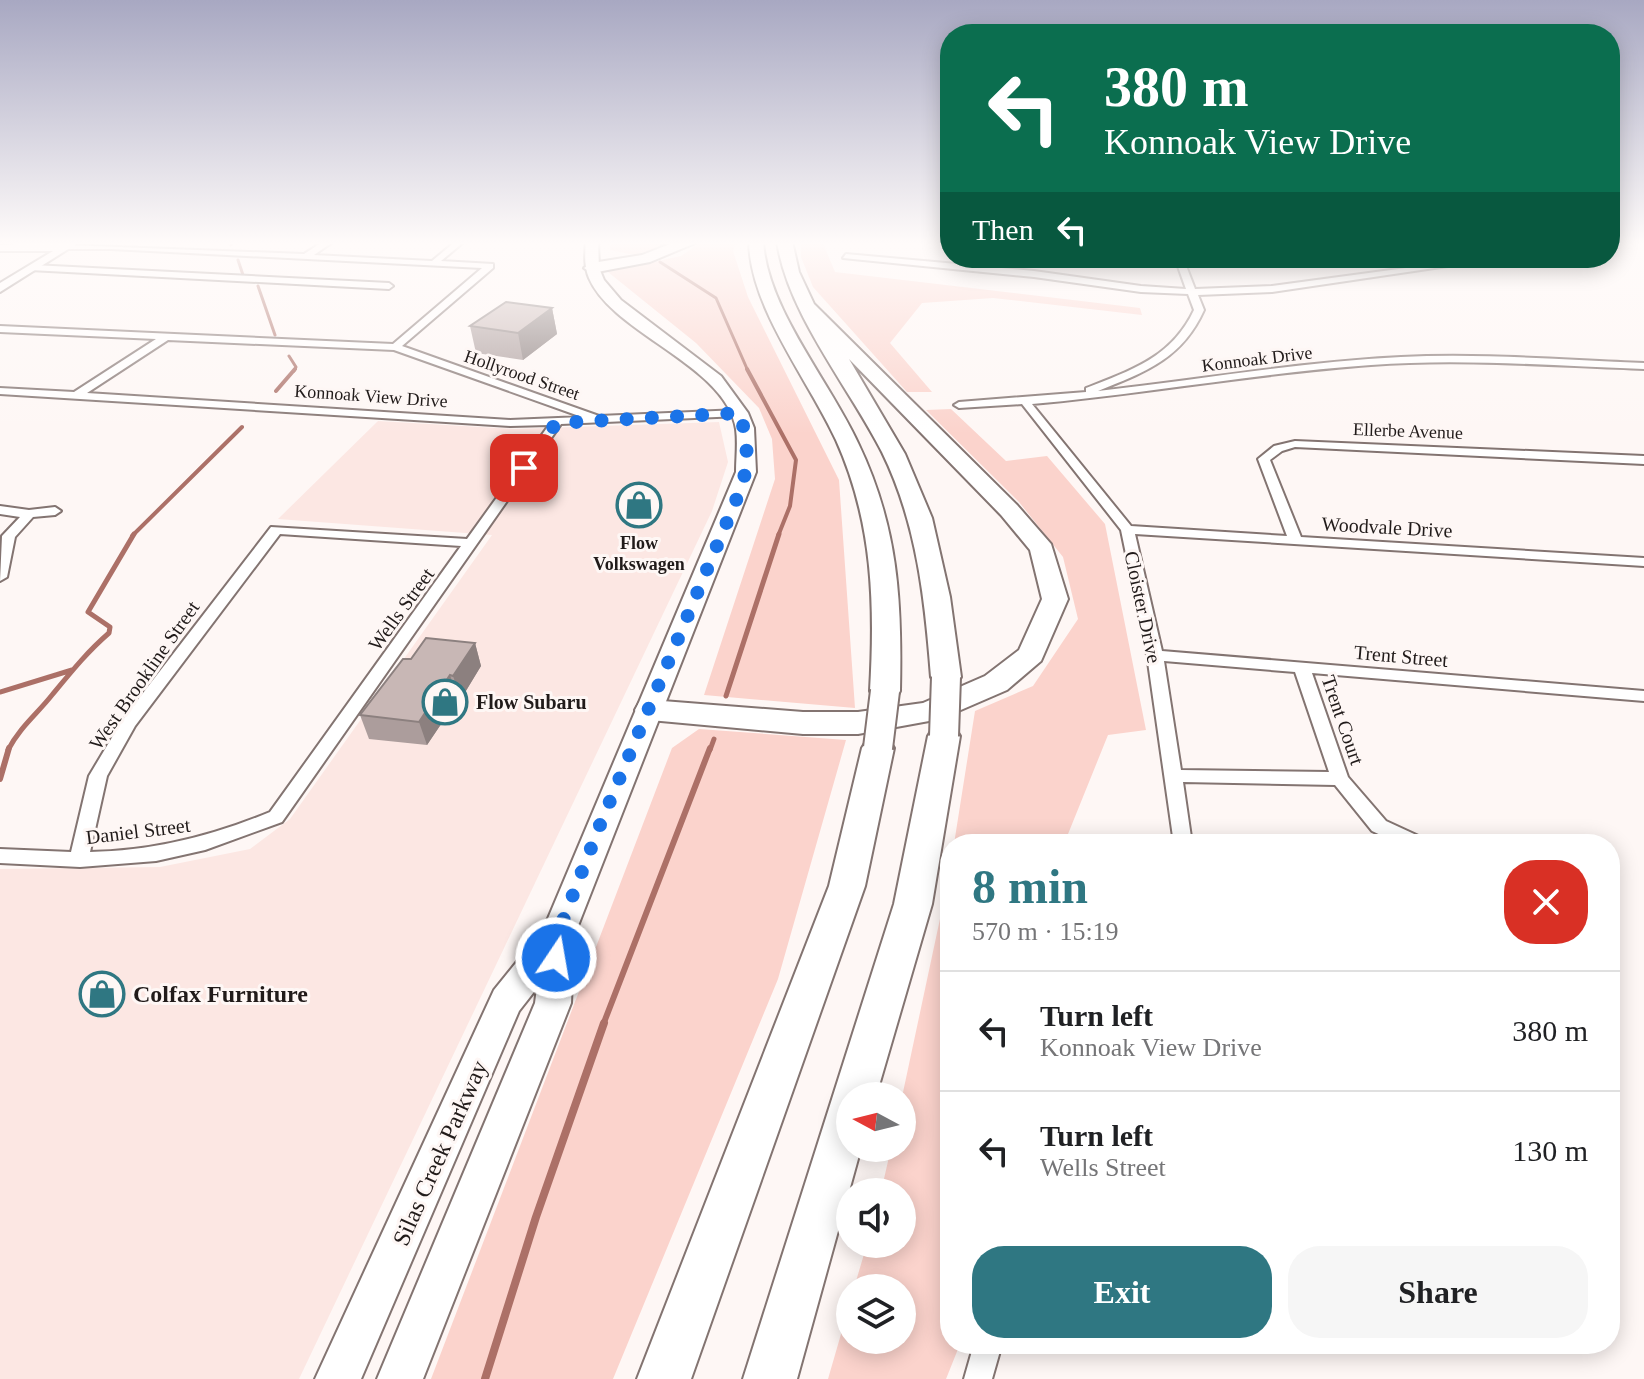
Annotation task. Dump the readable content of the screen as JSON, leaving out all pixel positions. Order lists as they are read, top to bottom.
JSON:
{
  "streets": {
    "main road": ["Silas Creek Parkway"],
    "street": [
      "Konnoak Drive",
      "Hollyrood Street",
      "Konnoak View Drive",
      "Ellerbe Avenue",
      "Woodvale Drive",
      "Cloister Drive",
      "Wells Street",
      "Trent Street",
      "West Brookline Street",
      "Trent Court",
      "Daniel Street"
    ]
  },
  "crossings": [
    ["Hollyrood Street", "Konnoak View Drive"],
    ["Konnoak View Drive", "Wells Street"],
    ["Konnoak View Drive", "Silas Creek Parkway"],
    ["Ellerbe Avenue", "Woodvale Drive"],
    ["Woodvale Drive", "Cloister Drive"],
    ["Cloister Drive", "Trent Street"],
    ["Wells Street", "West Brookline Street"],
    ["Wells Street", "Daniel Street"],
    ["Trent Street", "Trent Court"],
    ["West Brookline Street", "Daniel Street"]
  ],
  "places": {
    "shop": ["Flow Volkswagen", "Flow Subaru", "Colfax Furniture"]
  },
  "north": "left",
  "page": {
    "turn": ["380 m", "Konnoak View Drive"],
    "then": "Then",
    "heading": ["8 min", "570 m · 15:19"],
    "list": [
      {
        "name": "Turn left",
        "note": "Konnoak View Drive",
        "value": "380 m"
      },
      {
        "name": "Turn left",
        "note": "Wells Street",
        "value": "130 m"
      }
    ],
    "buttons": ["Exit", "Share"]
  }
}
